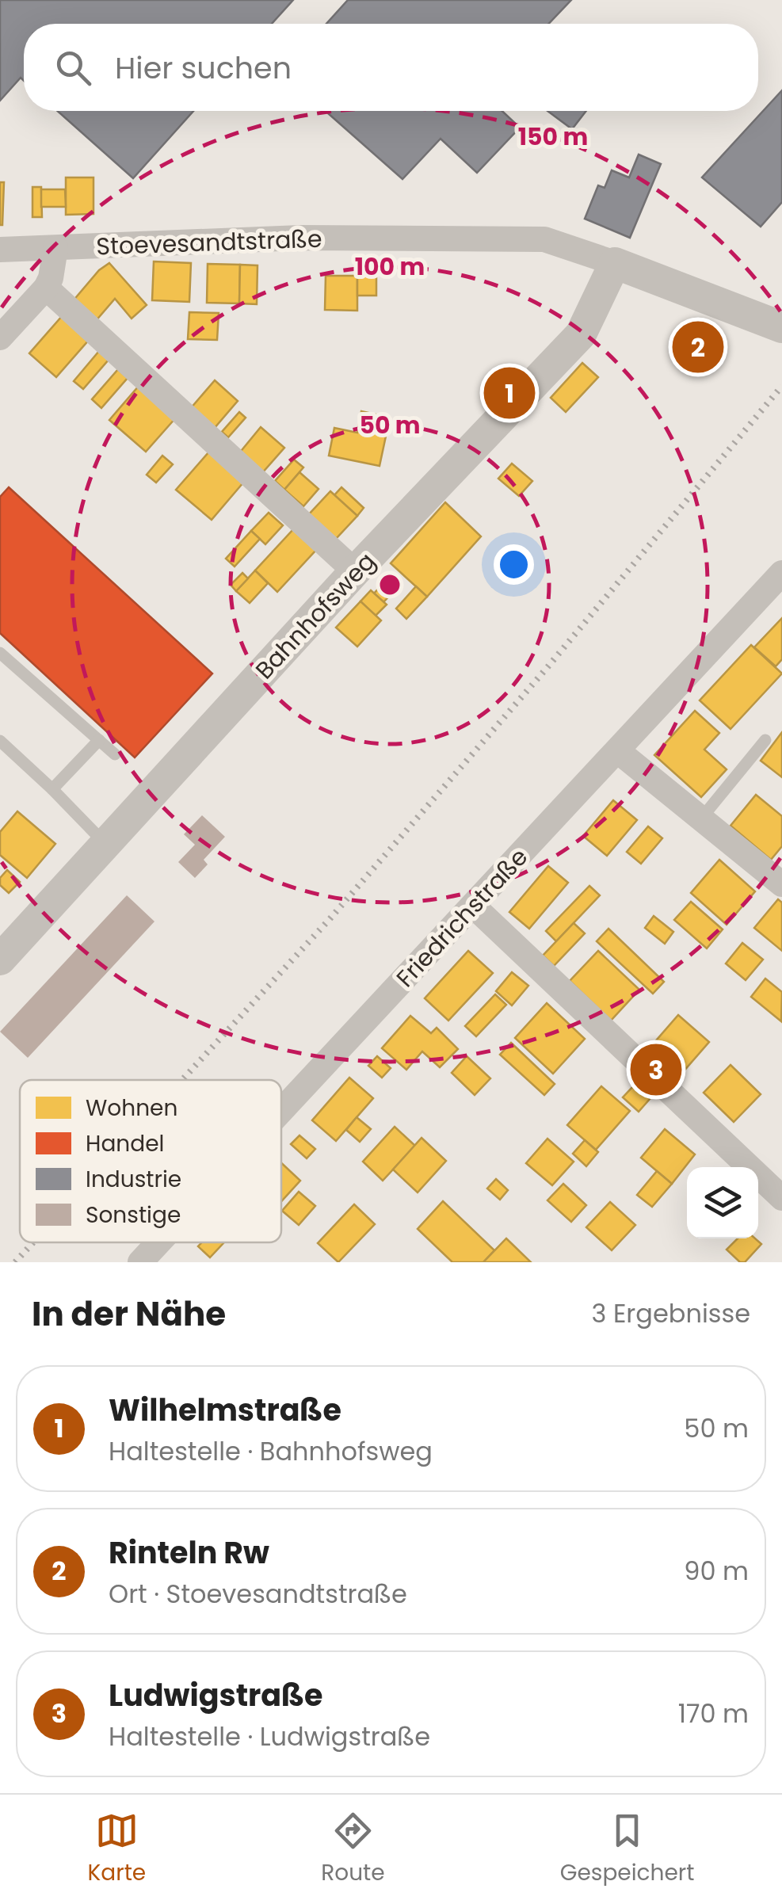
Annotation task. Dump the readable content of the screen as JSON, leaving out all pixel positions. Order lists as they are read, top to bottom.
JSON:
{
  "streets": {
    "street": ["Stoevesandtstraße", "Bahnhofsweg", "Friedrichstraße"]
  },
  "crossings": [
    ["Stoevesandtstraße", "Bahnhofsweg"]
  ],
  "legend": [
    "Wohnen",
    "Handel",
    "Industrie",
    "Sonstige"
  ],
  "page": {
    "search": "Hier suchen",
    "pins": ["2", "1", "3"],
    "heading": ["In der Nähe", "3 Ergebnisse"],
    "list": [
      {
        "mark": "1",
        "name": "Wilhelmstraße",
        "note": "Haltestelle · Bahnhofsweg",
        "value": "50 m"
      },
      {
        "mark": "2",
        "name": "Rinteln Rw",
        "note": "Ort · Stoevesandtstraße",
        "value": "90 m"
      },
      {
        "mark": "3",
        "name": "Ludwigstraße",
        "note": "Haltestelle · Ludwigstraße",
        "value": "170 m"
      }
    ],
    "nav": ["Karte", "Route", "Gespeichert"]
  },
  "rings": ["150 m", "100 m", "50 m"]
}
